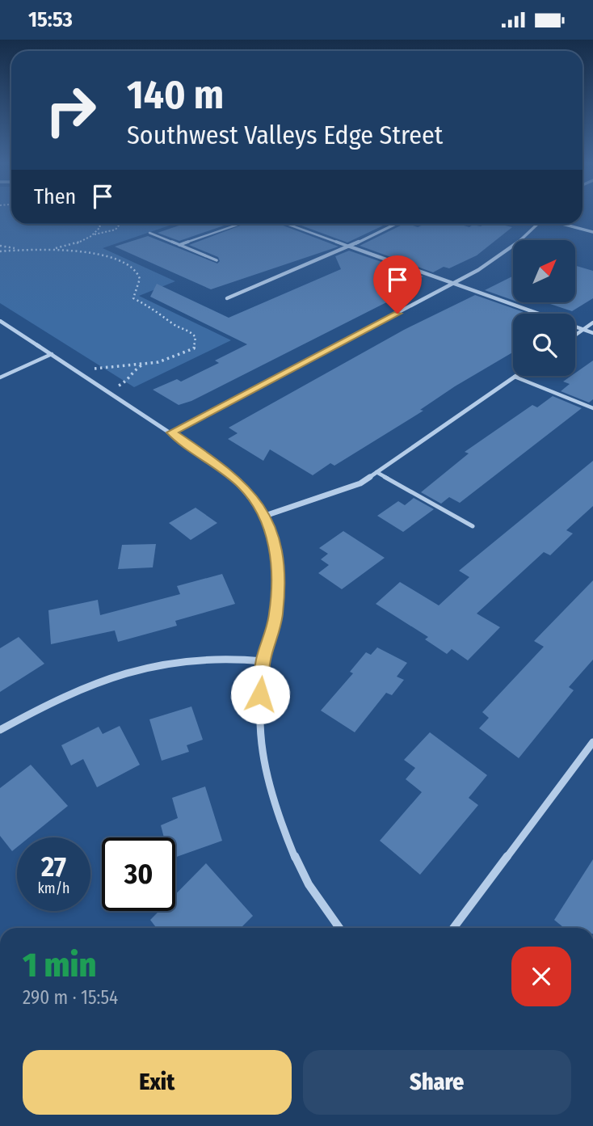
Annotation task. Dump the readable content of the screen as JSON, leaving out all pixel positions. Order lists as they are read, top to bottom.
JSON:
{
  "north": "top right",
  "page": {
    "status": "15:53",
    "turn": ["140 m", "Southwest Valleys Edge Street"],
    "then": "Then",
    "speed": "27 km/h",
    "limit": "30",
    "heading": ["1 min", "290 m · 15:54"],
    "buttons": ["Exit", "Share"]
  }
}
